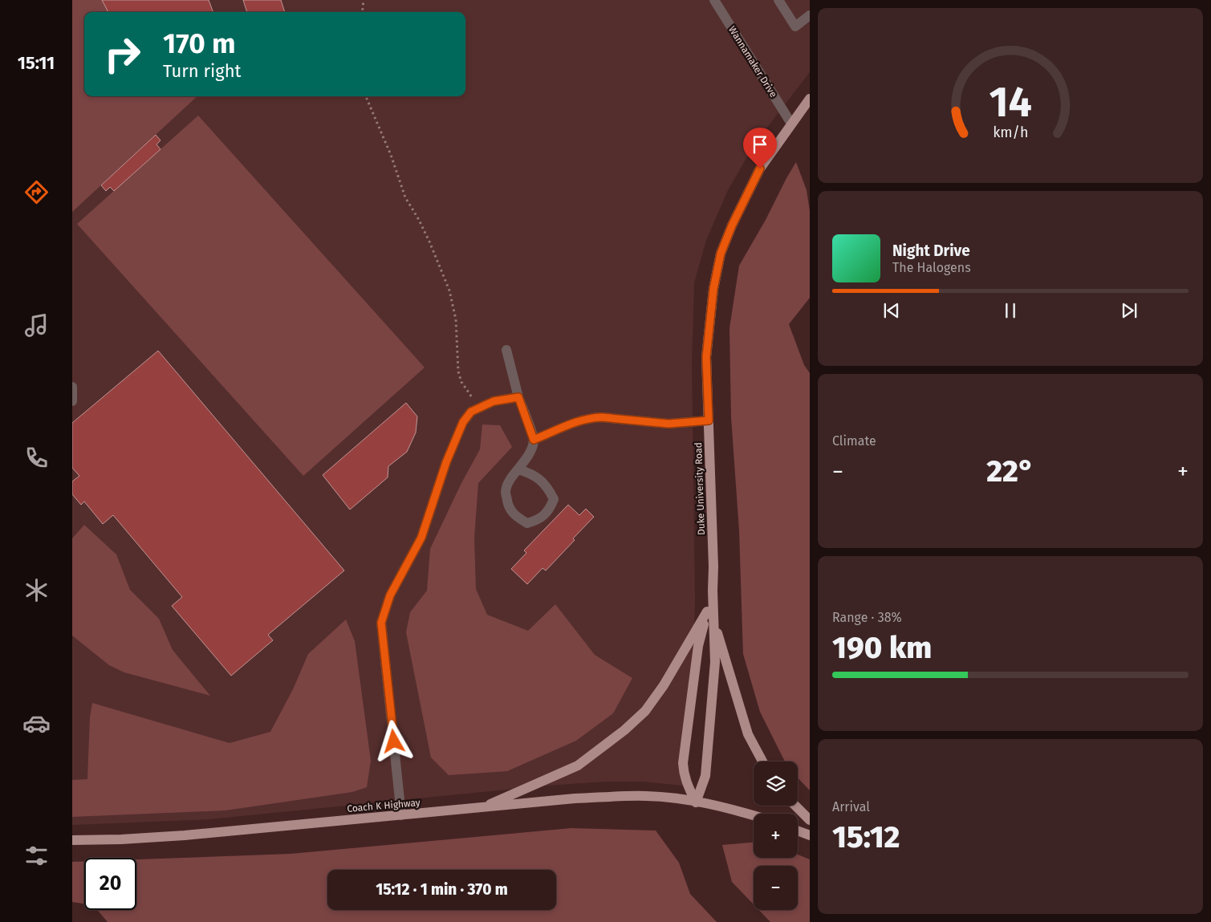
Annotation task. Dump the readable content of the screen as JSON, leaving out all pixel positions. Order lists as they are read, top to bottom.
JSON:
{
  "streets": {
    "main road": ["Duke University Road", "Coach K Highway"],
    "street": ["Wannamaker Drive"]
  },
  "crossings": [
    ["Wannamaker Drive", "Duke University Road"],
    ["Duke University Road", "Coach K Highway"]
  ],
  "page": {
    "tabs": "15:11",
    "turn": ["170 m", "Turn right"],
    "song": ["Night Drive", "The Halogens"],
    "tile": [
      "Climate",
      ["Range · 38%", "190 km"],
      ["Arrival", "15:12"]
    ],
    "heat": ["−", "22°", "+"],
    "map_buttons": ["+", "−"],
    "limit": "20",
    "trip": "15:12 · 1 min · 370 m",
    "gauge": ["14", "km/h"]
  }
}
